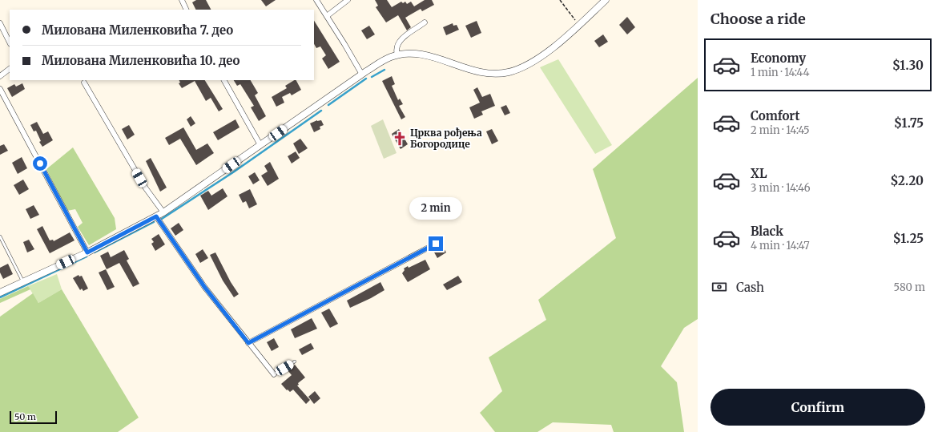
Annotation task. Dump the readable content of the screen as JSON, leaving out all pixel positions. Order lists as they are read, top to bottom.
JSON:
{
  "places": {
    "church": ["Црква рођења Богородице"]
  },
  "scale_bar": "50 m",
  "page": {
    "heading": "Choose a ride",
    "banner": ["Милована Миленковића 7. део", "Милована Миленковића 10. део"],
    "list": [
      {
        "name": "Economy",
        "note": "1 min · 14:44",
        "value": "$1.30"
      },
      {
        "name": "Comfort",
        "note": "2 min · 14:45",
        "value": "$1.75"
      },
      {
        "name": "XL",
        "note": "3 min · 14:46",
        "value": "$2.20"
      },
      {
        "name": "Black",
        "note": "4 min · 14:47",
        "value": "$1.25"
      }
    ],
    "bubble": "2 min",
    "pay": ["Cash", "580 m"],
    "buttons": "Confirm",
    "scale": "50 m"
  }
}
